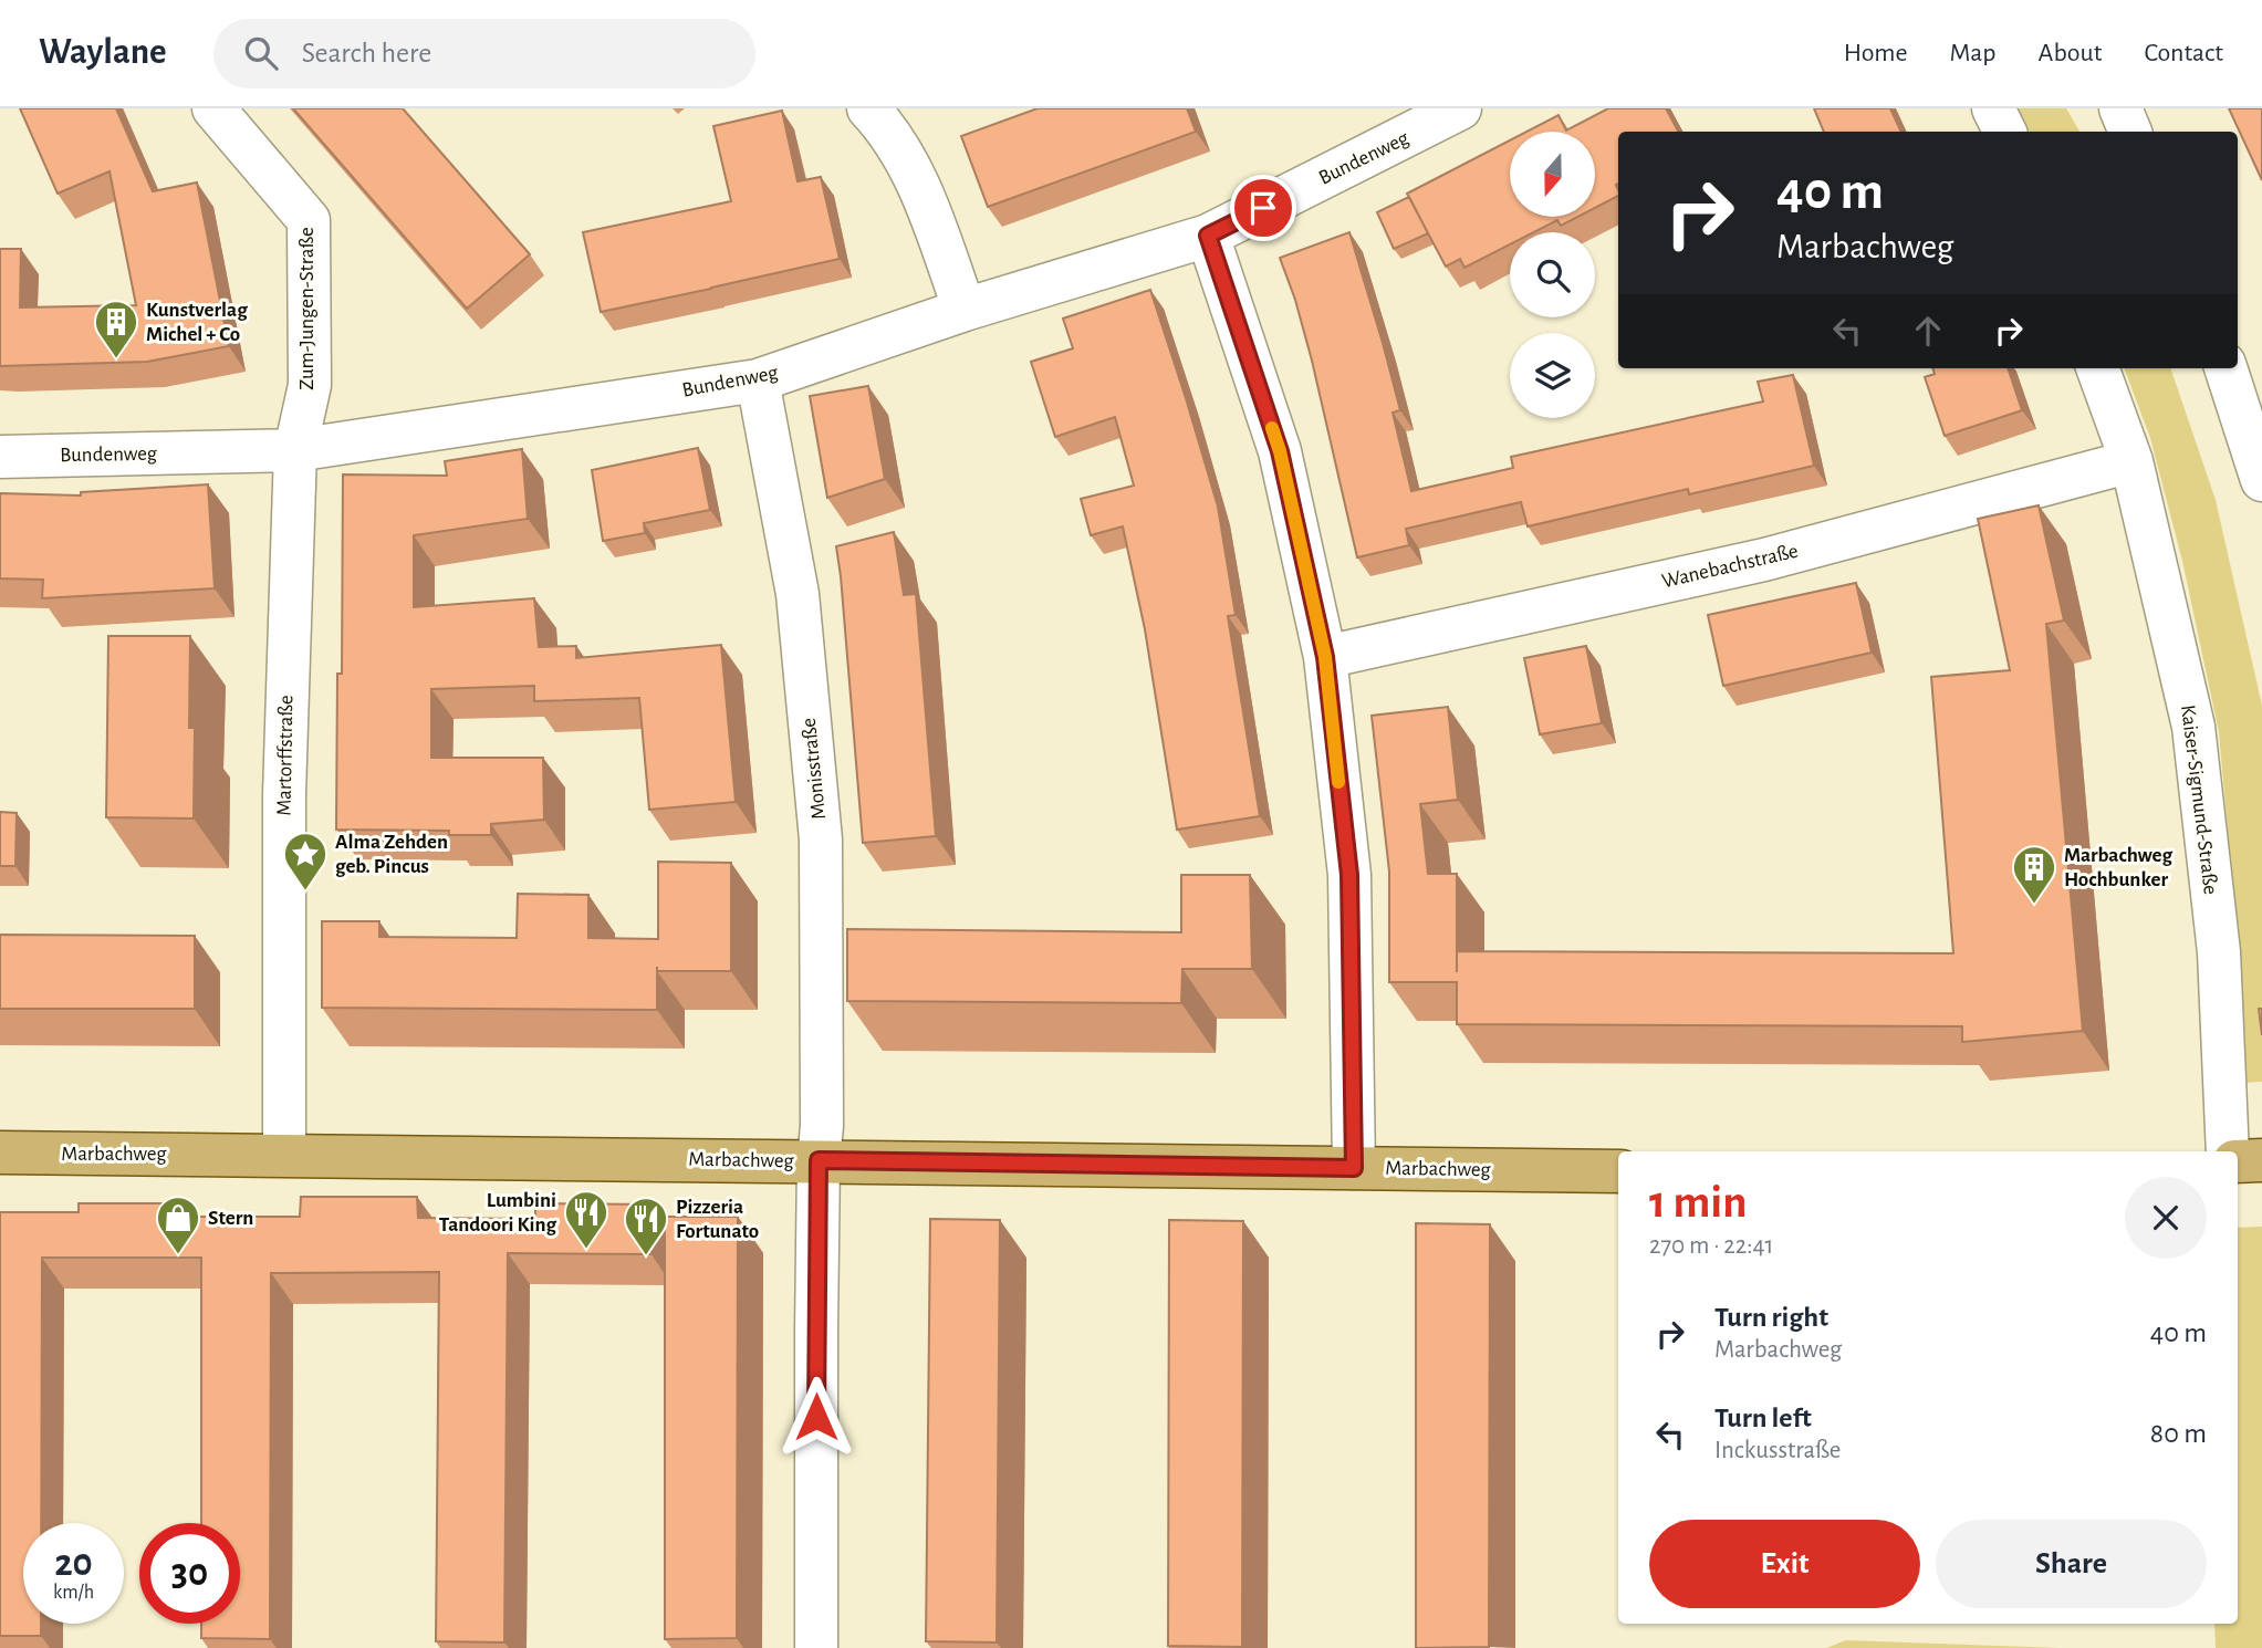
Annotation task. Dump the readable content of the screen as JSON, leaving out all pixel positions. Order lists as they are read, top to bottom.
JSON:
{
  "streets": {
    "main road": ["Marbachweg"],
    "street": [
      "Bundenweg",
      "Zum-Jungen-Straße",
      "Wanebachstraße",
      "Martorffstraße",
      "Monisstraße",
      "Kaiser-Sigmund-Straße"
    ]
  },
  "crossings": [
    ["Bundenweg", "Zum-Jungen-Straße"],
    ["Bundenweg", "Martorffstraße"],
    ["Bundenweg", "Monisstraße"],
    ["Zum-Jungen-Straße", "Martorffstraße"],
    ["Wanebachstraße", "Kaiser-Sigmund-Straße"],
    ["Martorffstraße", "Marbachweg"],
    ["Monisstraße", "Marbachweg"]
  ],
  "places": {
    "building": ["Kunstverlag Michel + Co", "Marbachweg Hochbunker"],
    "place": ["Alma Zehden geb. Pincus"],
    "restaurant": ["Lumbini Tandoori King", "Pizzeria Fortunato"],
    "shop": ["Stern"]
  },
  "north": "bottom",
  "page": {
    "header": "Waylane",
    "search": "Search here",
    "nav": [
      "Home",
      "Map",
      "About",
      "Contact"
    ],
    "turn": ["40 m", "Marbachweg"],
    "heading": ["1 min", "270 m · 22:41"],
    "list": [
      {
        "name": "Turn right",
        "note": "Marbachweg",
        "value": "40 m"
      },
      {
        "name": "Turn left",
        "note": "Inckusstraße",
        "value": "80 m"
      }
    ],
    "buttons": ["Exit", "Share"],
    "speed": "20 km/h",
    "limit": "30"
  }
}
